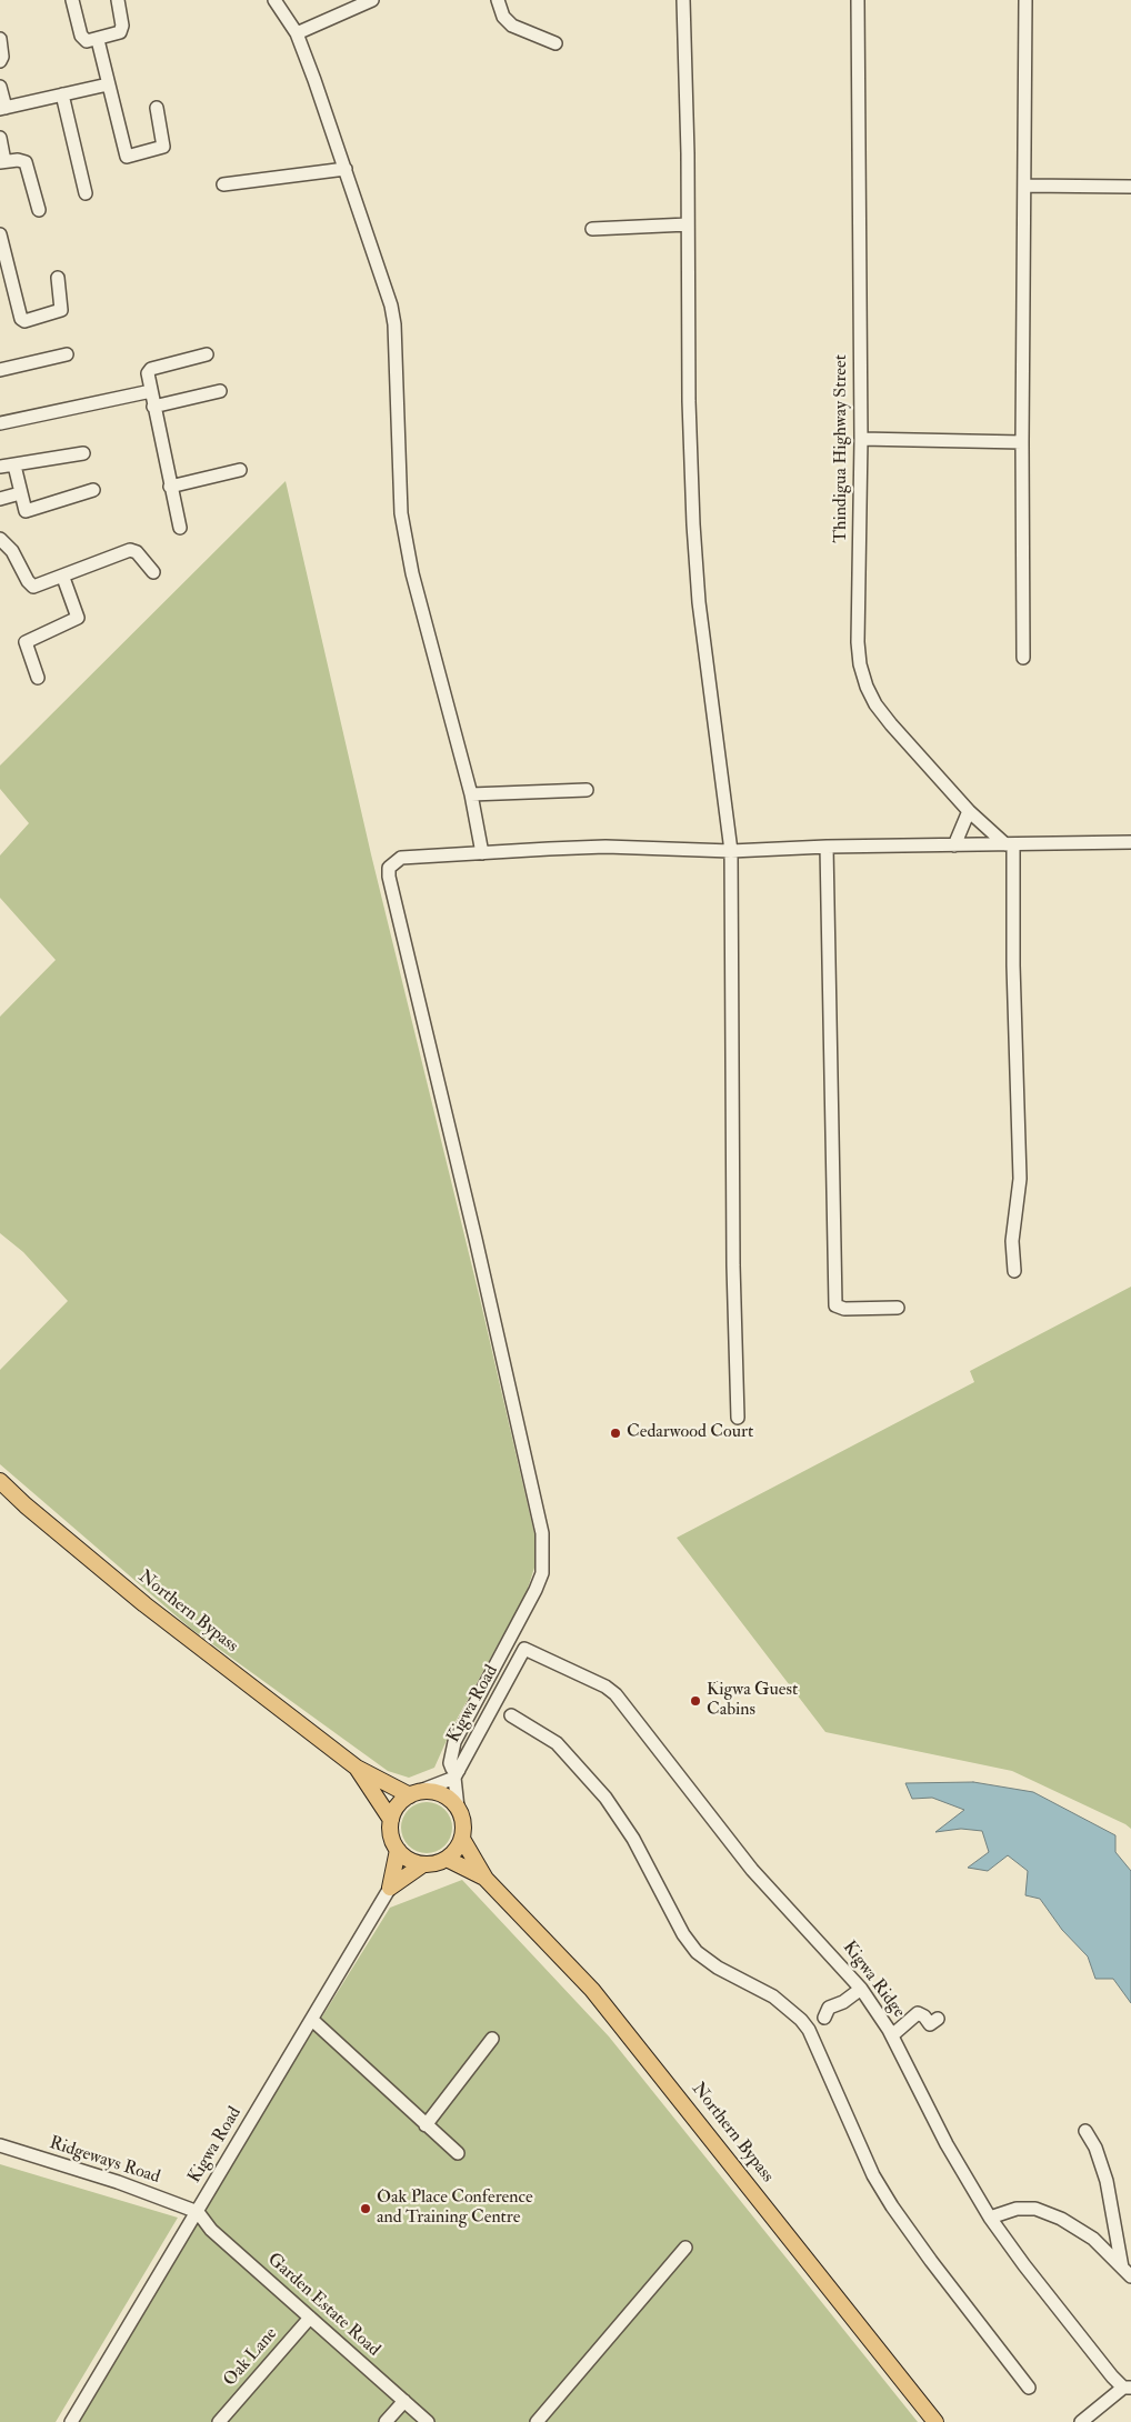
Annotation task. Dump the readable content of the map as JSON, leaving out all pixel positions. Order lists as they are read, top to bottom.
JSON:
{
  "streets": {
    "main road": ["Northern Bypass"],
    "street": [
      "Thindigua Highway Street",
      "Kigwa Road",
      "Kigwa Ridge",
      "Ridgeways Road",
      "Garden Estate Road",
      "Oak Lane"
    ]
  },
  "crossings": [
    ["Kigwa Road", "Kigwa Ridge"],
    ["Kigwa Road", "Ridgeways Road"],
    ["Kigwa Road", "Garden Estate Road"],
    ["Ridgeways Road", "Garden Estate Road"],
    ["Garden Estate Road", "Oak Lane"]
  ],
  "places": ["Cedarwood Court", "Kigwa Guest Cabins", "Oak Place Conference and Training Centre"]
}
